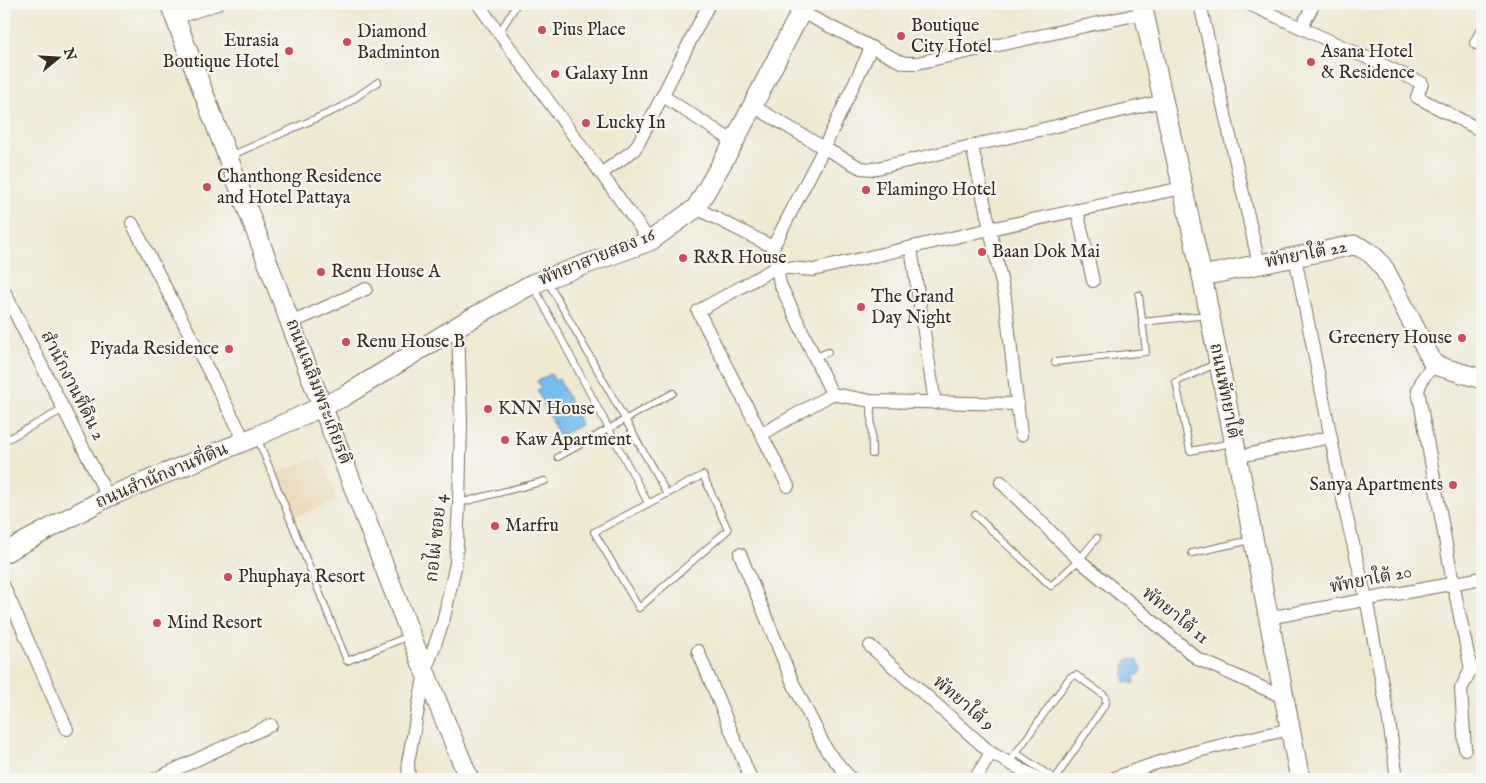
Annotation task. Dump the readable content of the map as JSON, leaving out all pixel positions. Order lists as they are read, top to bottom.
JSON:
{
  "streets": {
    "main road": [
      "พัทยาใต้ 22",
      "พัทยาสายสอง 16",
      "ถนนพัทยาใต้",
      "ถนนเฉลิมพระเกียรติ",
      "ถนนสำนักงานที่ดิน"
    ],
    "street": [
      "สำนักงานที่ดิน 2",
      "กอไผ่ ซอย 4",
      "พัทยาใต้ 20",
      "พัทยาใต้ 11",
      "พัทยาใต้ 9"
    ]
  },
  "crossings": [
    ["พัทยาใต้ 22", "ถนนพัทยาใต้"],
    ["พัทยาสายสอง 16", "ถนนเฉลิมพระเกียรติ"],
    ["พัทยาสายสอง 16", "ถนนสำนักงานที่ดิน"],
    ["พัทยาสายสอง 16", "กอไผ่ ซอย 4"],
    ["สำนักงานที่ดิน 2", "ถนนสำนักงานที่ดิน"],
    ["ถนนพัทยาใต้", "พัทยาใต้ 20"],
    ["ถนนพัทยาใต้", "พัทยาใต้ 11"],
    ["ถนนเฉลิมพระเกียรติ", "ถนนสำนักงานที่ดิน"],
    ["ถนนเฉลิมพระเกียรติ", "กอไผ่ ซอย 4"]
  ],
  "places": [
    "Pius Place",
    "Boutique City Hotel",
    "Diamond Badminton",
    "Eurasia Boutique Hotel",
    "Asana Hotel & Residence",
    "Galaxy Inn",
    "Lucky In",
    "Chanthong Residence and Hotel Pattaya",
    "Flamingo Hotel",
    "Baan Dok Mai",
    "R&R House",
    "Renu House A",
    "The Grand Day Night",
    "Greenery House",
    "Renu House B",
    "Piyada Residence",
    "KNN House",
    "Kaw Apartment",
    "Sanya Apartments",
    "Marfru",
    "Phuphaya Resort",
    "Mind Resort"
  ],
  "north": "right"
}
